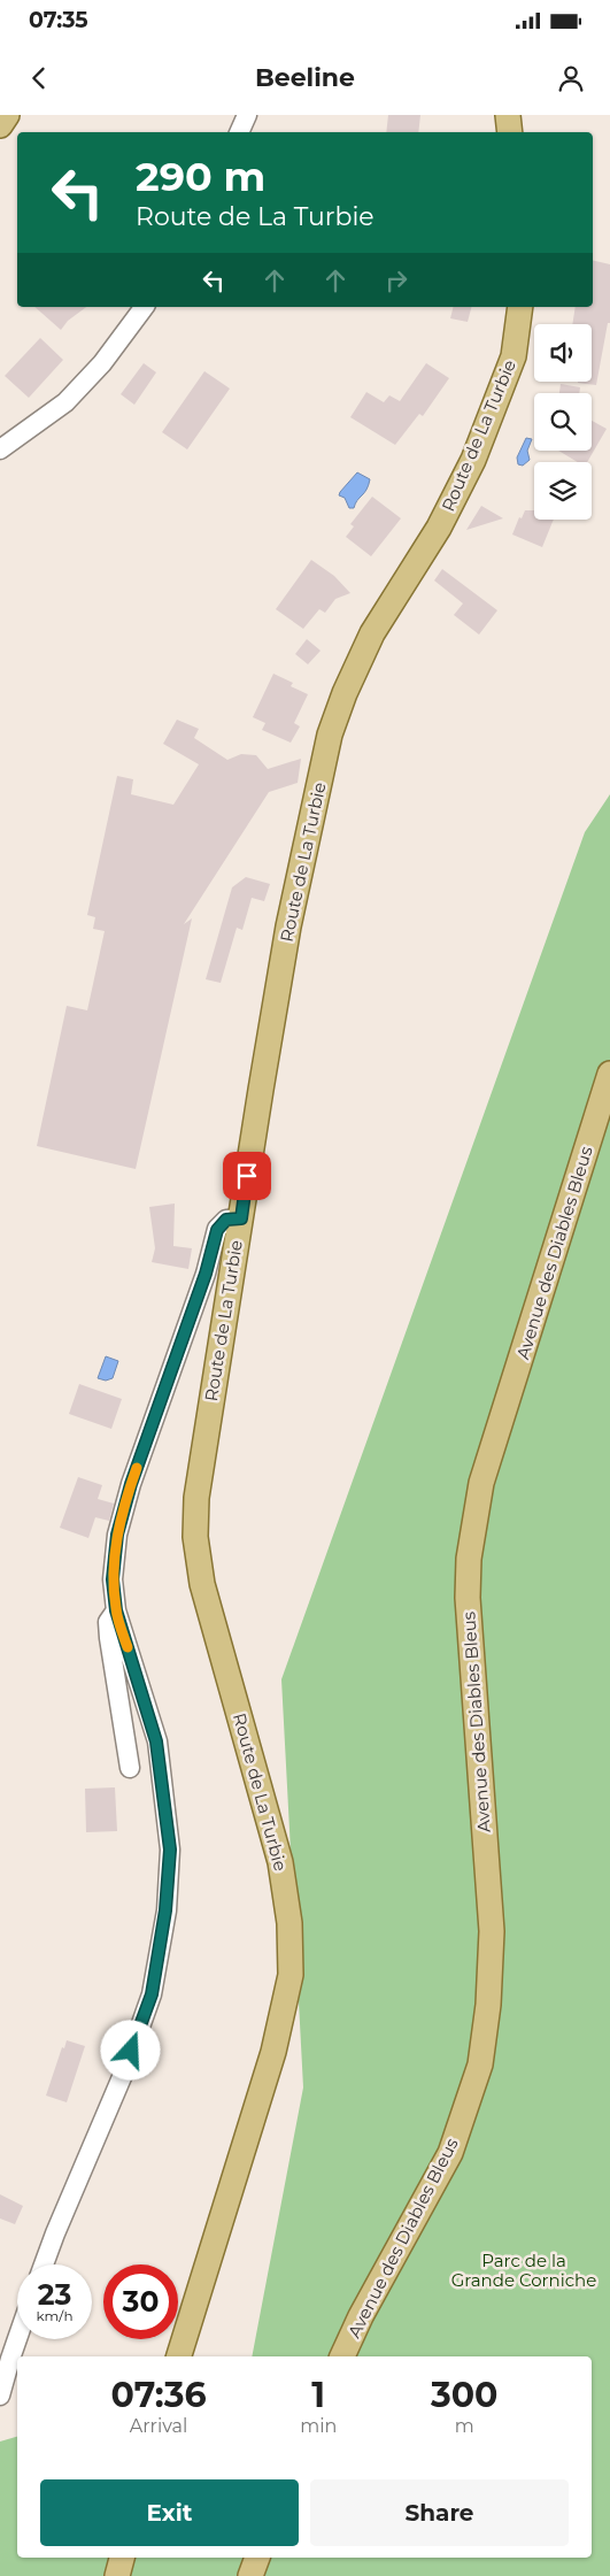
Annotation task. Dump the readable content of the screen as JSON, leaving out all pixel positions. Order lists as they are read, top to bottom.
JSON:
{
  "streets": {
    "main road": ["Route de La Turbie", "Avenue des Diables Bleus"]
  },
  "parks": ["Parc de la Grande Corniche"],
  "page": {
    "status": "07:35",
    "header": "Beeline",
    "turn": ["290 m", "Route de La Turbie"],
    "speed": "23 km/h",
    "limit": "30",
    "eta": [
      "07:36",
      "Arrival",
      "1",
      "min",
      "300",
      "m"
    ],
    "buttons": ["Exit", "Share"]
  }
}
